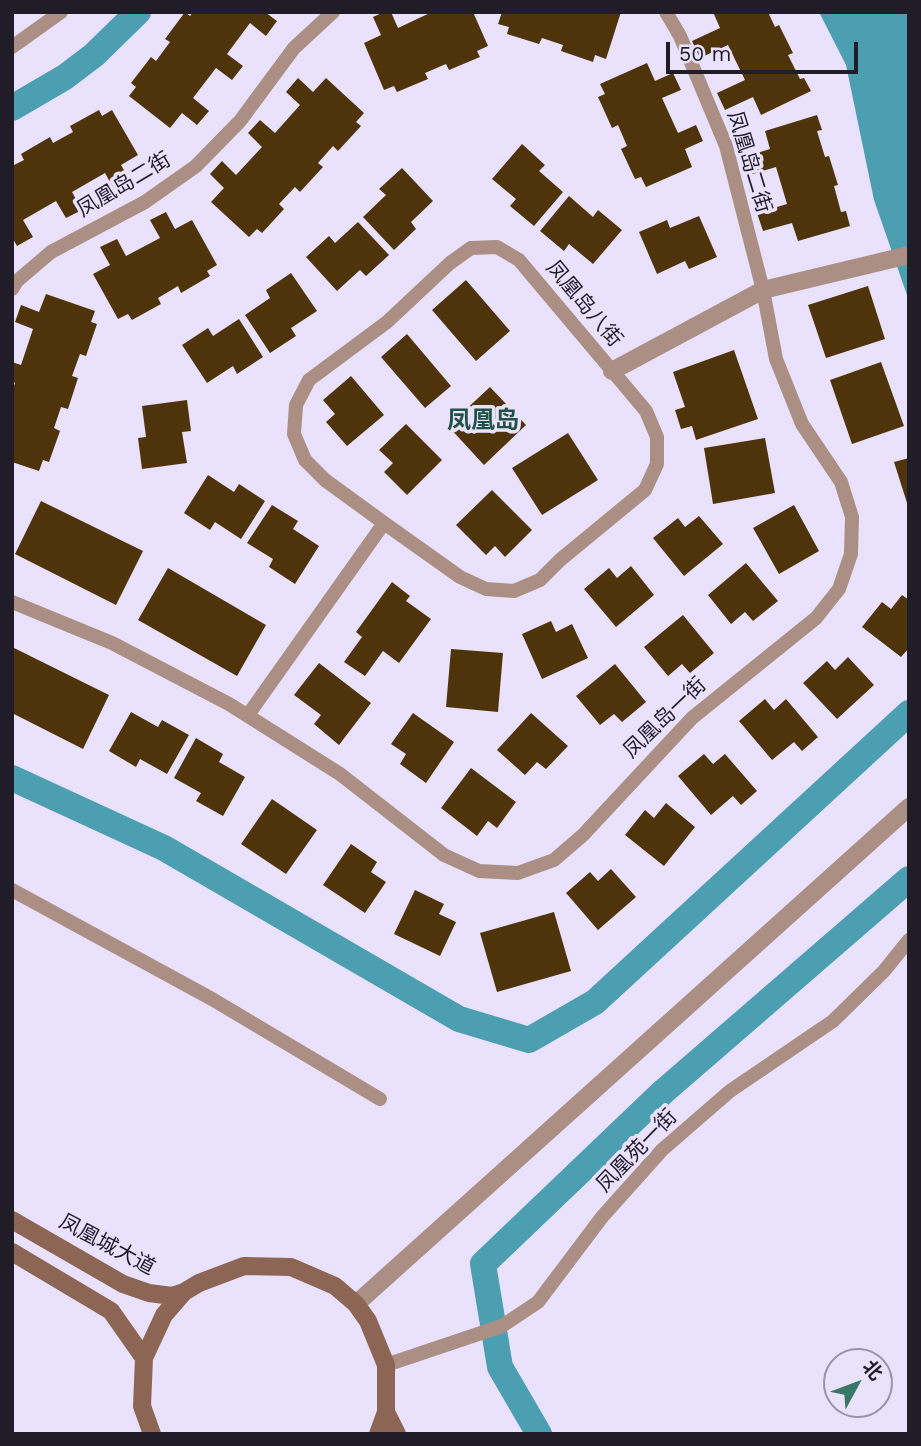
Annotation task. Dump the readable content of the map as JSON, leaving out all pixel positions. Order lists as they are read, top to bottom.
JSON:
{
  "streets": {
    "main road": ["凤凰城大道"],
    "lane": [
      "凤凰岛二街",
      "凤凰岛八街",
      "凤凰岛一街",
      "凤凰苑一街"
    ]
  },
  "crossings": [
    ["凤凰岛二街", "凤凰岛一街"]
  ],
  "districts": ["凤凰岛"],
  "scale_bar": "50 m",
  "north": "top right"
}
